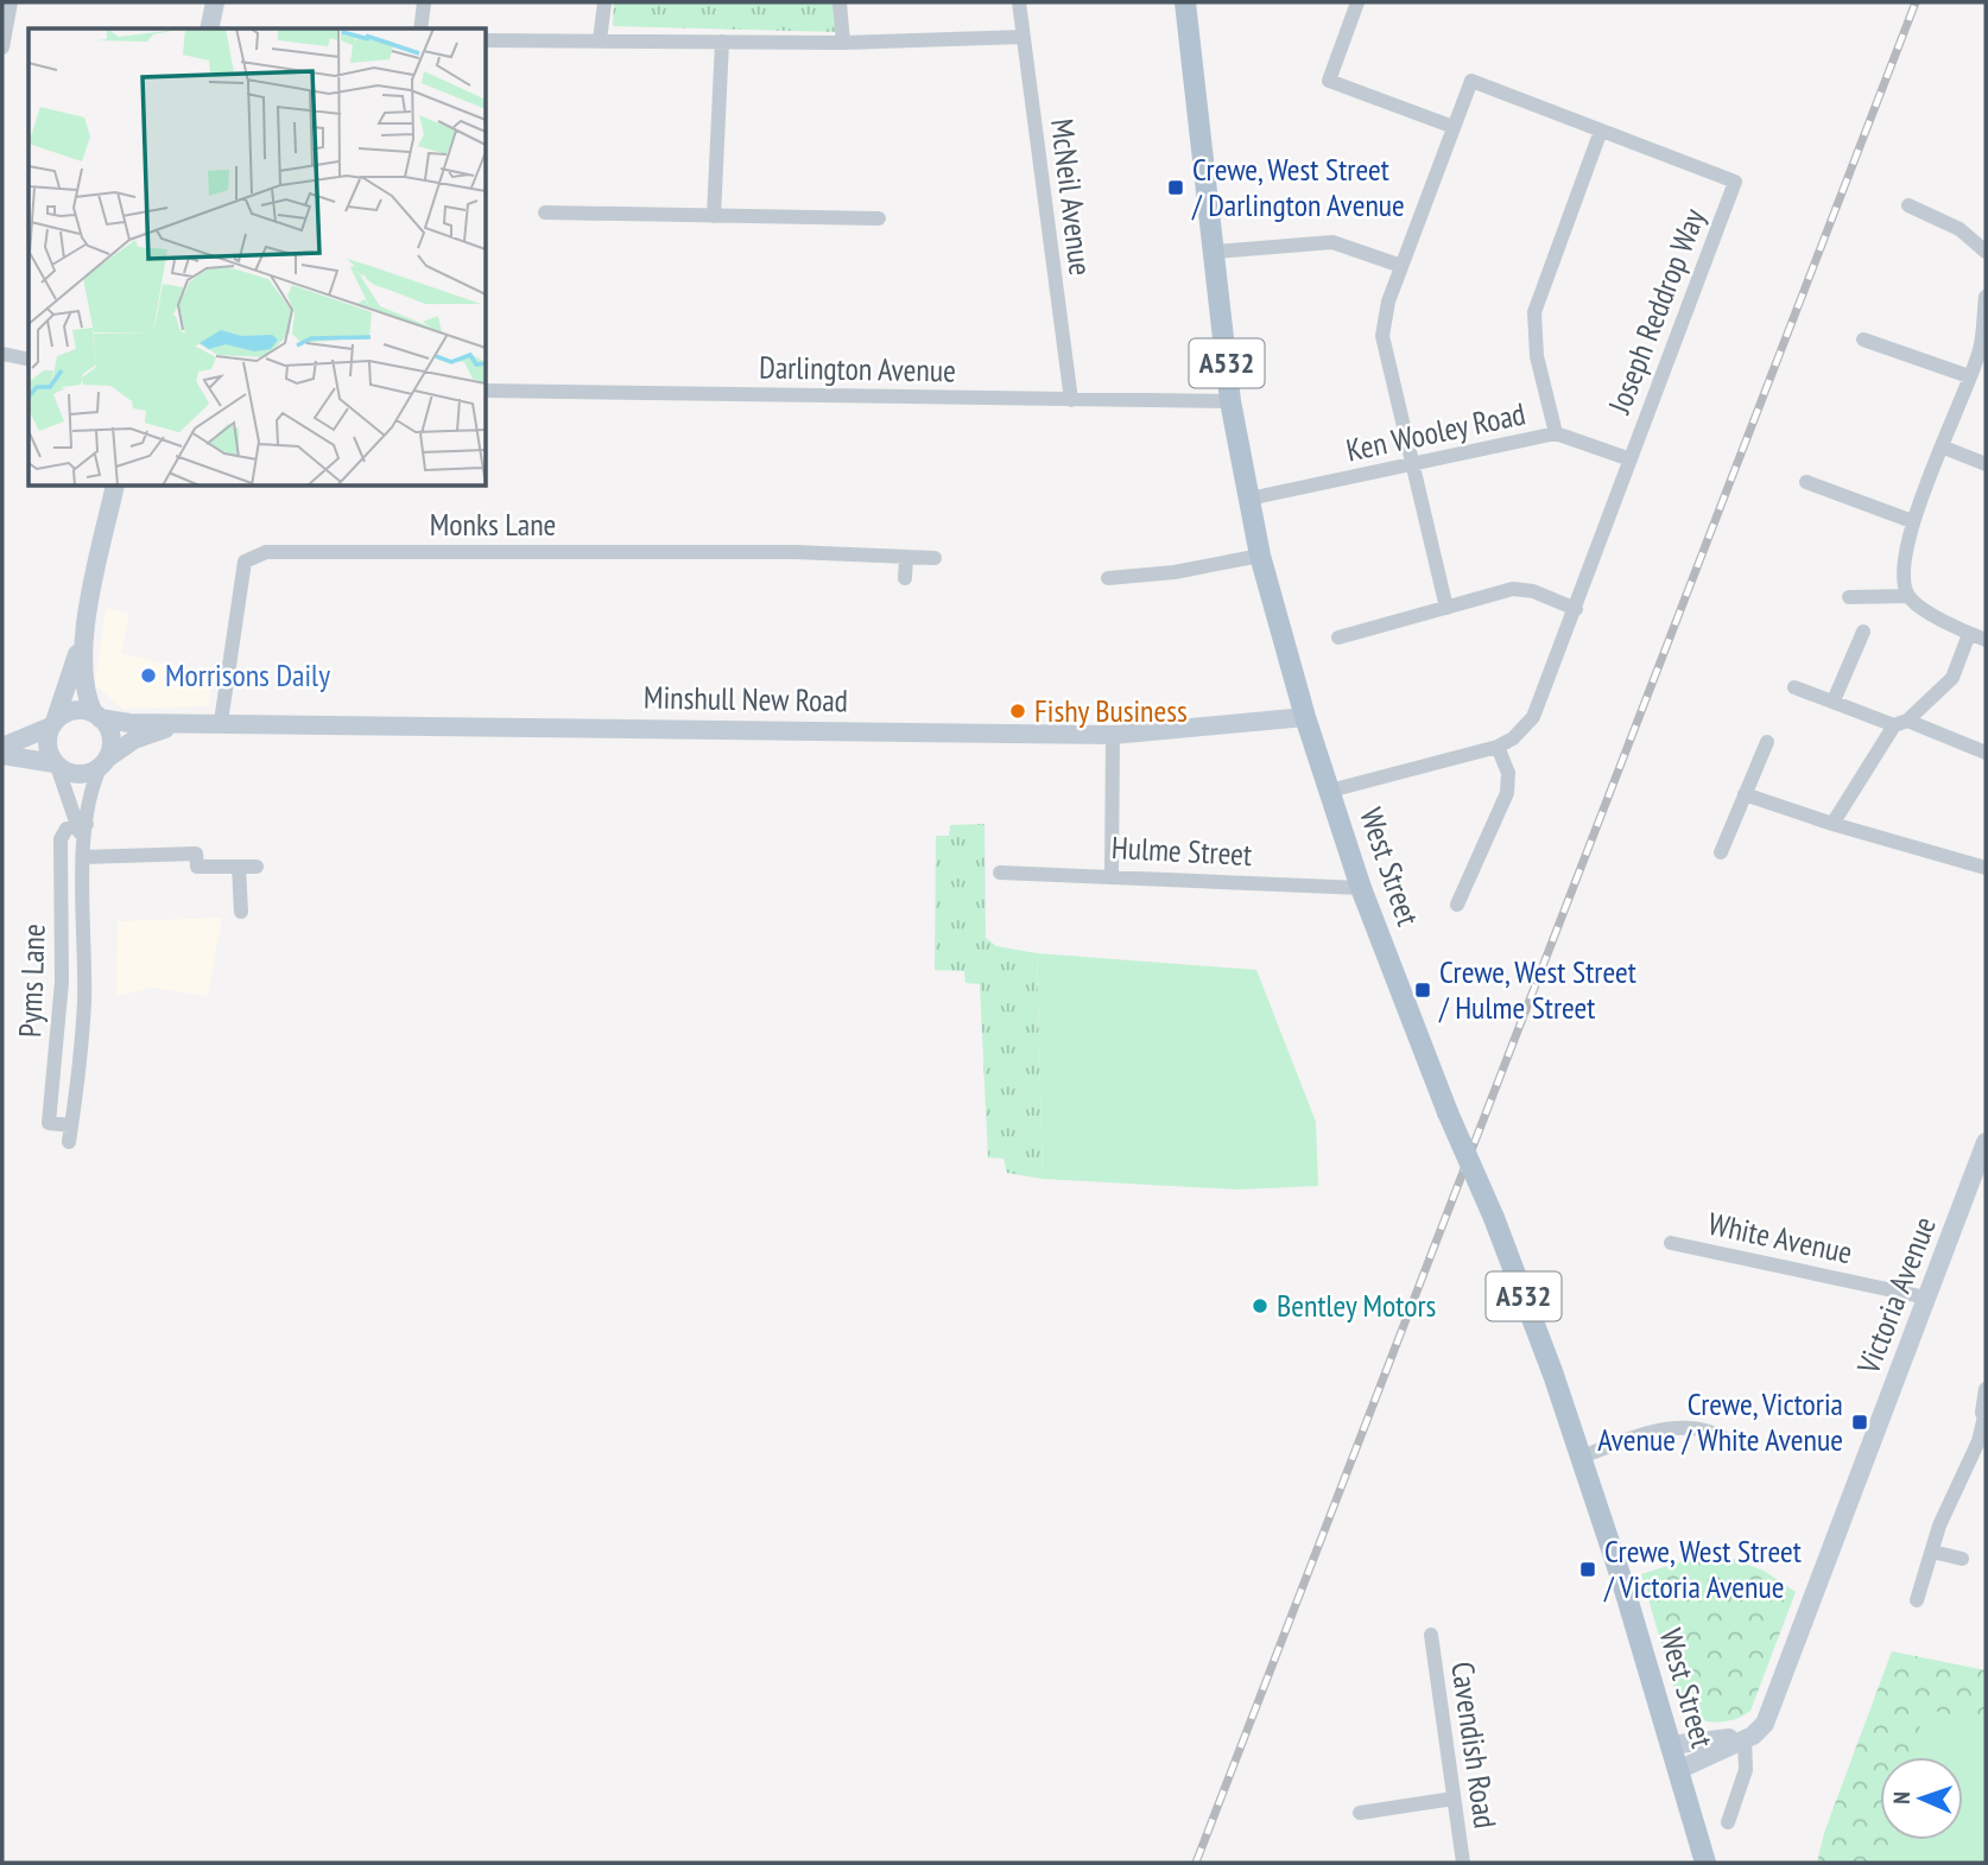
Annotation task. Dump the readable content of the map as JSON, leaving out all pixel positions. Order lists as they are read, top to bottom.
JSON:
{
  "streets": {
    "main road": ["A532", "West Street"],
    "street": [
      "McNeil Avenue",
      "Joseph Reddrop Way",
      "Darlington Avenue",
      "Ken Wooley Road",
      "Monks Lane",
      "Minshull New Road",
      "Hulme Street",
      "Pyms Lane",
      "White Avenue",
      "Victoria Avenue",
      "Cavendish Road"
    ]
  },
  "crossings": [
    ["McNeil Avenue", "Darlington Avenue"],
    ["Joseph Reddrop Way", "Ken Wooley Road"],
    ["Darlington Avenue", "West Street"],
    ["Ken Wooley Road", "West Street"],
    ["Monks Lane", "Minshull New Road"],
    ["Minshull New Road", "West Street"],
    ["Minshull New Road", "Pyms Lane"],
    ["Hulme Street", "West Street"],
    ["West Street", "Victoria Avenue"],
    ["White Avenue", "Victoria Avenue"]
  ],
  "places": {
    "transit": [
      "Crewe, West Street / Darlington Avenue",
      "Crewe, West Street / Hulme Street",
      "Crewe, Victoria Avenue / White Avenue",
      "Crewe, West Street / Victoria Avenue"
    ],
    "other": ["Morrisons Daily", "Fishy Business", "Bentley Motors"]
  },
  "north": "left"
}
